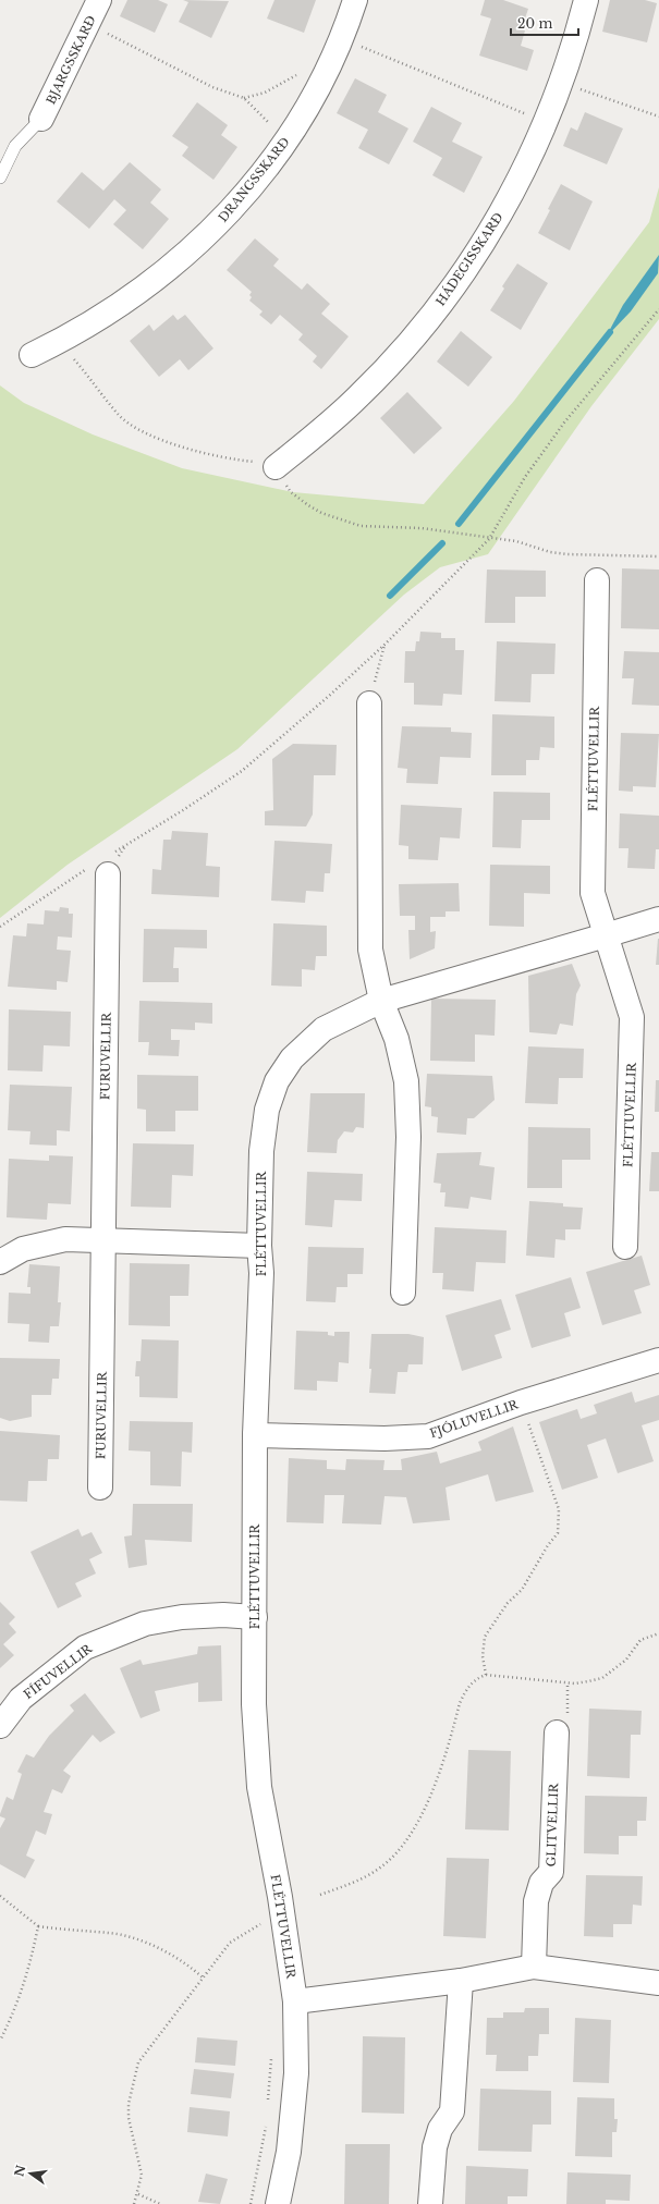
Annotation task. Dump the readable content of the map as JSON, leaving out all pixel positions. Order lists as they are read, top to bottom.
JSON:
{
  "streets": {
    "street": [
      "BJARGSSKARÐ",
      "DRANGSSKARÐ",
      "HÁDEGISSKARÐ",
      "FLÉTTUVELLIR",
      "FURUVELLIR",
      "FJÓLUVELLIR",
      "FÍFUVELLIR",
      "GLITVELLIR"
    ]
  },
  "crossings": [
    ["FLÉTTUVELLIR", "FJÓLUVELLIR"],
    ["FLÉTTUVELLIR", "FÍFUVELLIR"]
  ],
  "scale_bar": "20 m",
  "north": "left"
}
